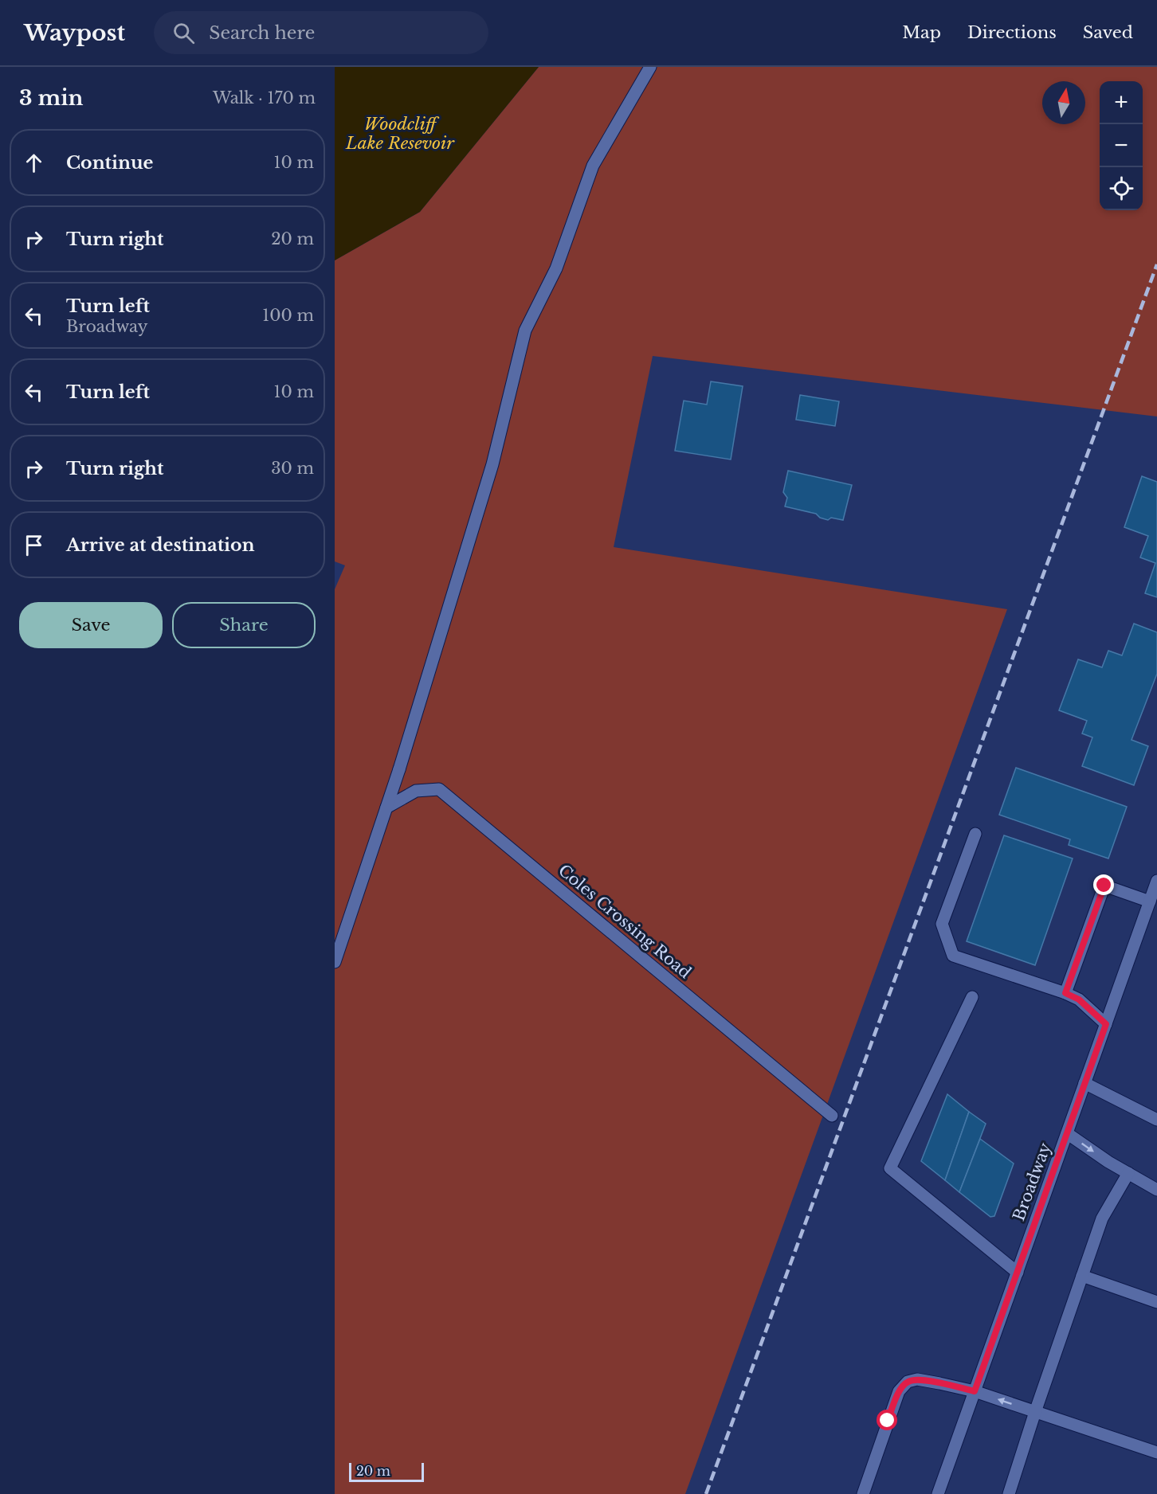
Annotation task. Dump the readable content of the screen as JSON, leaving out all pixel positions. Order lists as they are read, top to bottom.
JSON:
{
  "streets": {
    "street": ["Coles Crossing Road", "Broadway"]
  },
  "water": ["Woodcliff Lake Resevoir"],
  "scale_bar": "20 m",
  "north": "top",
  "page": {
    "header": "Waypost",
    "search": "Search here",
    "nav": ["Map", "Directions", "Saved"],
    "heading": ["3 min", "Walk · 170 m"],
    "map_buttons": ["+", "−"],
    "list": [
      ["Continue", "10 m"],
      ["Turn right", "20 m"],
      ["Turn left", "Broadway", "100 m"],
      ["Turn left", "10 m"],
      ["Turn right", "30 m"],
      "Arrive at destination"
    ],
    "buttons": ["Save", "Share"],
    "scale": "20 m"
  }
}
